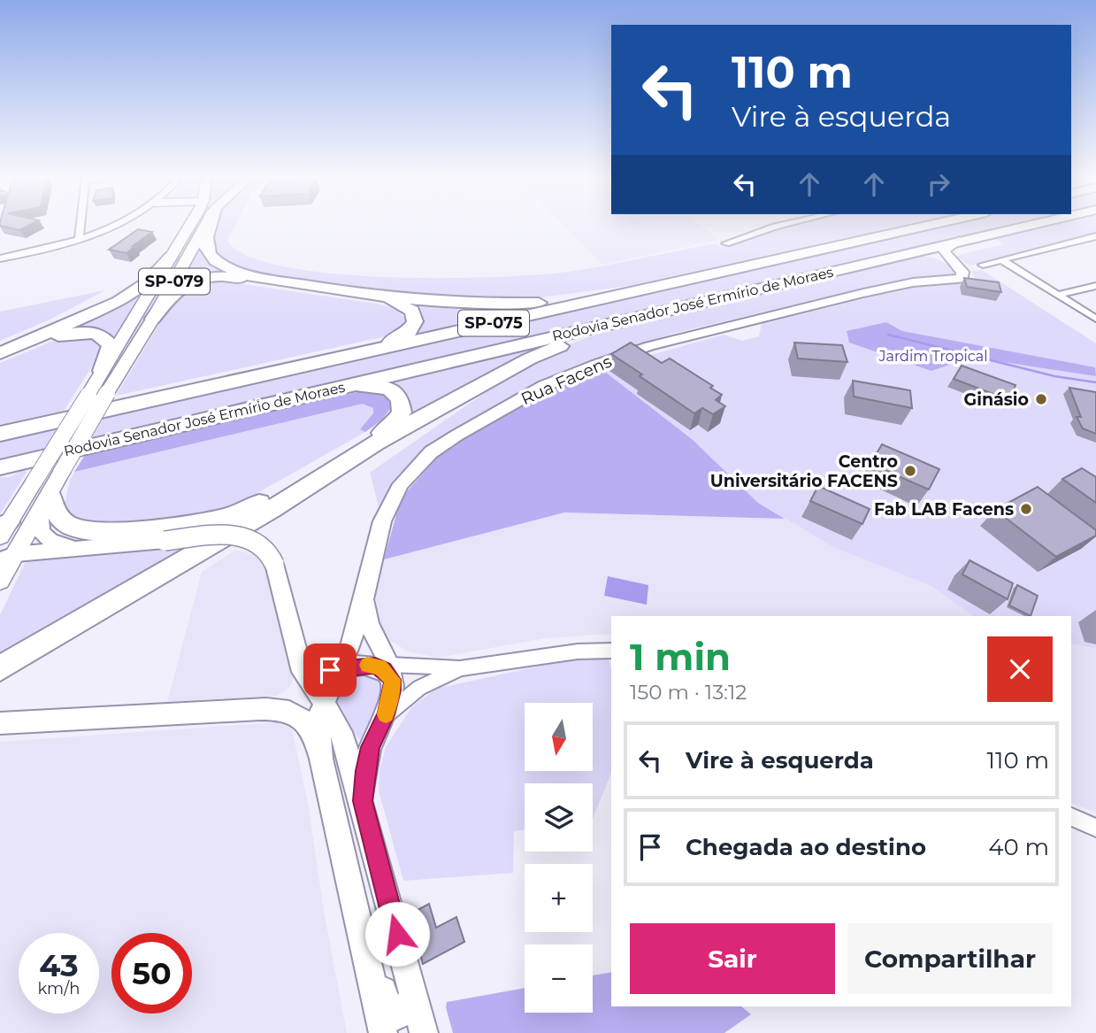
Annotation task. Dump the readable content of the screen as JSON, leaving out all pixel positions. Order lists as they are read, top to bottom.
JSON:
{
  "streets": {
    "highway": ["Rodovia Senador José Ermírio de Moraes", "SP-075"],
    "main road": ["SP-079", "Rua Facens"]
  },
  "crossings": [
    ["Rodovia Senador José Ermírio de Moraes", "Rua Facens"]
  ],
  "parks": ["Jardim Tropical"],
  "places": ["Ginásio", "Centro Universitário FACENS", "Fab LAB Facens"],
  "north": "bottom",
  "page": {
    "turn": ["110 m", "Vire à esquerda"],
    "heading": ["1 min", "150 m · 13:12"],
    "map_buttons": ["+", "−"],
    "list": [
      {
        "name": "Vire à esquerda",
        "value": "110 m"
      },
      {
        "name": "Chegada ao destino",
        "value": "40 m"
      }
    ],
    "buttons": ["Sair", "Compartilhar"],
    "speed": "43 km/h",
    "limit": "50"
  }
}
